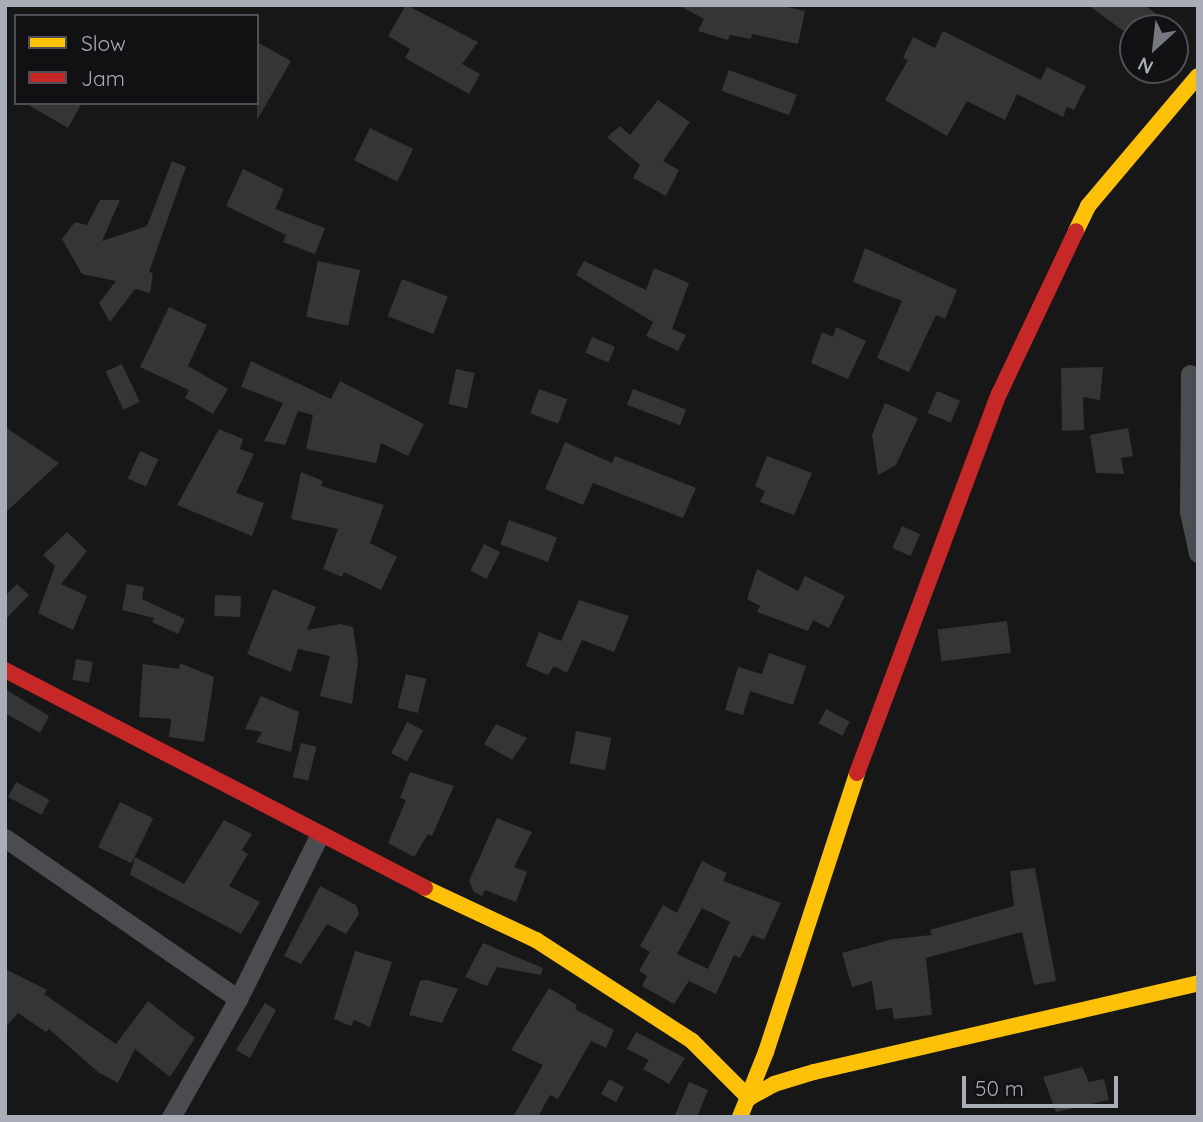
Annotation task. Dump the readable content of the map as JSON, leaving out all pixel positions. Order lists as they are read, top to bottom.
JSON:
{
  "legend": ["Slow", "Jam"],
  "scale_bar": "50 m",
  "north": "bottom left"
}
